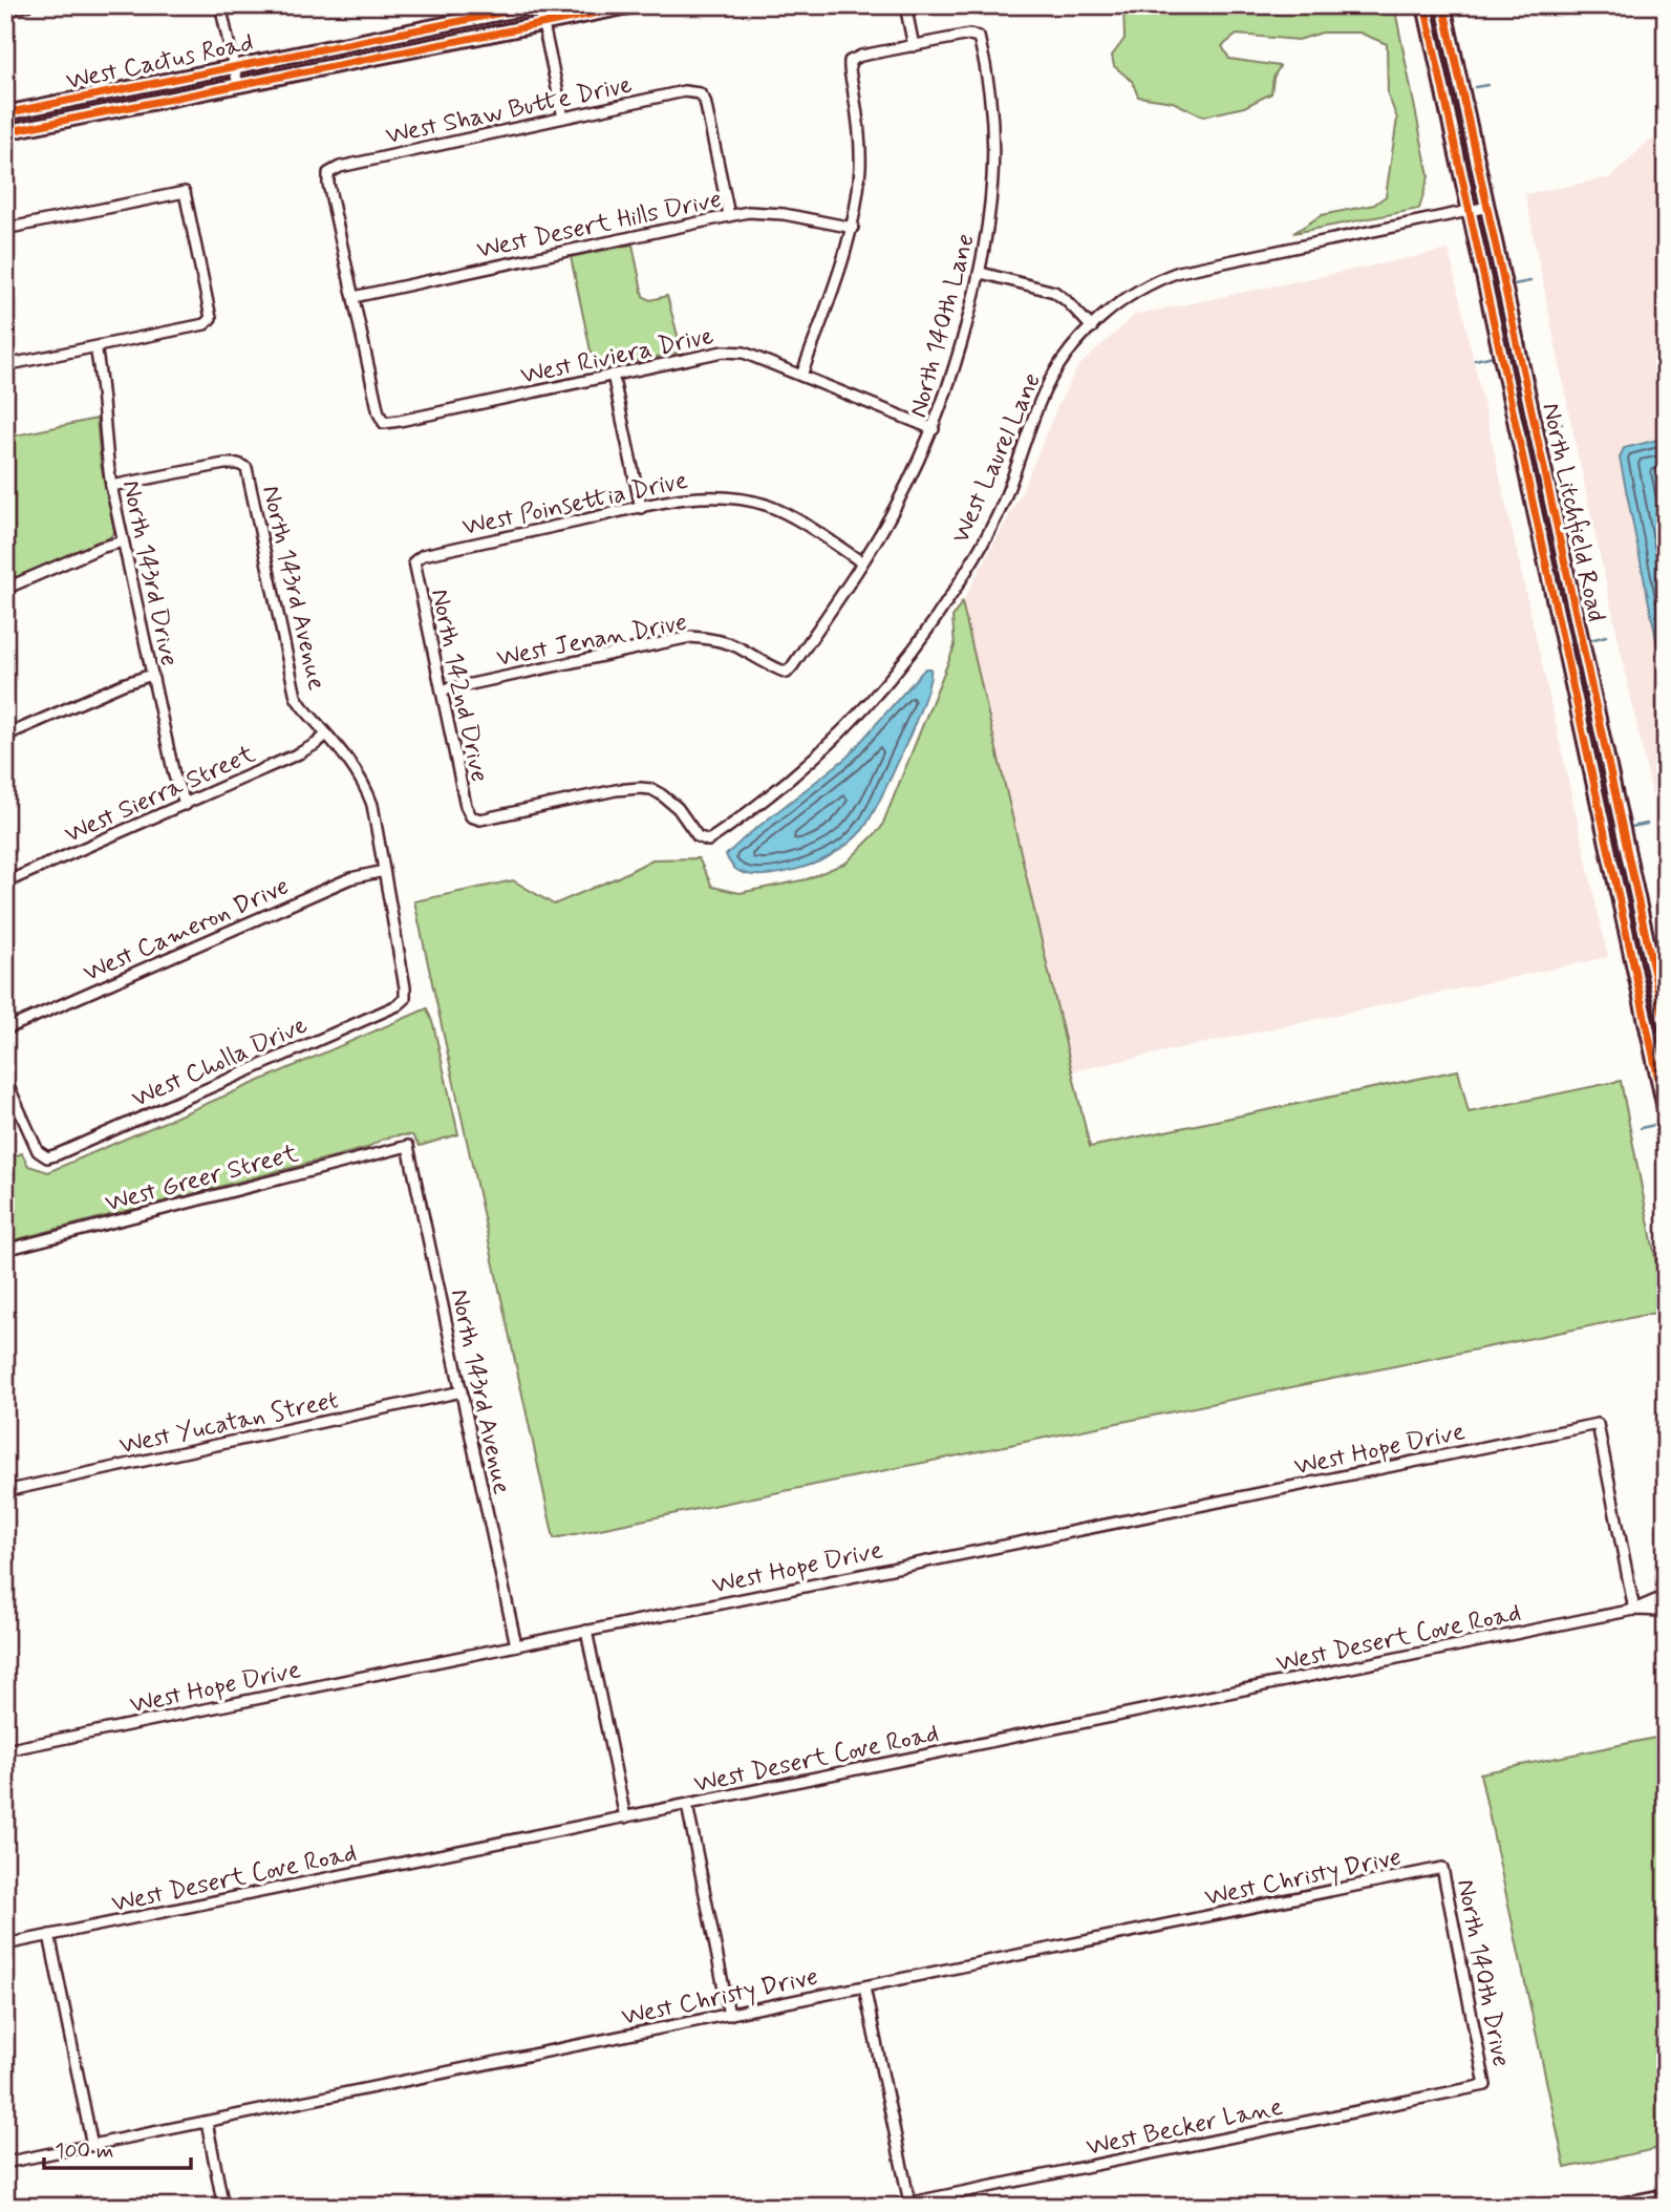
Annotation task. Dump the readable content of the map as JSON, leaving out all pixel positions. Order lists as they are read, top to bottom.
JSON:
{
  "streets": {
    "main road": ["West Cactus Road", "North Litchfield Road"],
    "street": [
      "West Shaw Butte Drive",
      "West Desert Hills Drive",
      "North 140th Lane",
      "West Riviera Drive",
      "West Laurel Lane",
      "West Poinsettia Drive",
      "North 143rd Drive",
      "North 143rd Avenue",
      "West Jenan Drive",
      "North 142nd Drive",
      "West Sierra Street",
      "West Cameron Drive",
      "West Cholla Drive",
      "West Greer Street",
      "West Yucatan Street",
      "West Hope Drive",
      "West Desert Cove Road",
      "West Christy Drive",
      "North 140th Drive",
      "West Becker Lane"
    ]
  },
  "crossings": [
    ["West Shaw Butte Drive", "West Desert Hills Drive"],
    ["West Shaw Butte Drive", "West Riviera Drive"],
    ["West Desert Hills Drive", "West Riviera Drive"],
    ["North 140th Lane", "West Riviera Drive"],
    ["North 140th Lane", "West Poinsettia Drive"],
    ["North 140th Lane", "West Jenan Drive"],
    ["West Laurel Lane", "North Litchfield Road"],
    ["West Laurel Lane", "North 142nd Drive"],
    ["West Poinsettia Drive", "North 142nd Drive"],
    ["North 143rd Drive", "North 143rd Avenue"],
    ["North 143rd Drive", "West Sierra Street"],
    ["North 143rd Avenue", "West Sierra Street"],
    ["North 143rd Avenue", "West Cameron Drive"],
    ["North 143rd Avenue", "West Cholla Drive"],
    ["North 143rd Avenue", "West Greer Street"],
    ["North 143rd Avenue", "West Yucatan Street"],
    ["North 143rd Avenue", "West Hope Drive"],
    ["West Jenan Drive", "North 142nd Drive"],
    ["West Hope Drive", "West Desert Cove Road"],
    ["West Christy Drive", "North 140th Drive"],
    ["North 140th Drive", "West Becker Lane"]
  ],
  "scale_bar": "100 m"
}
